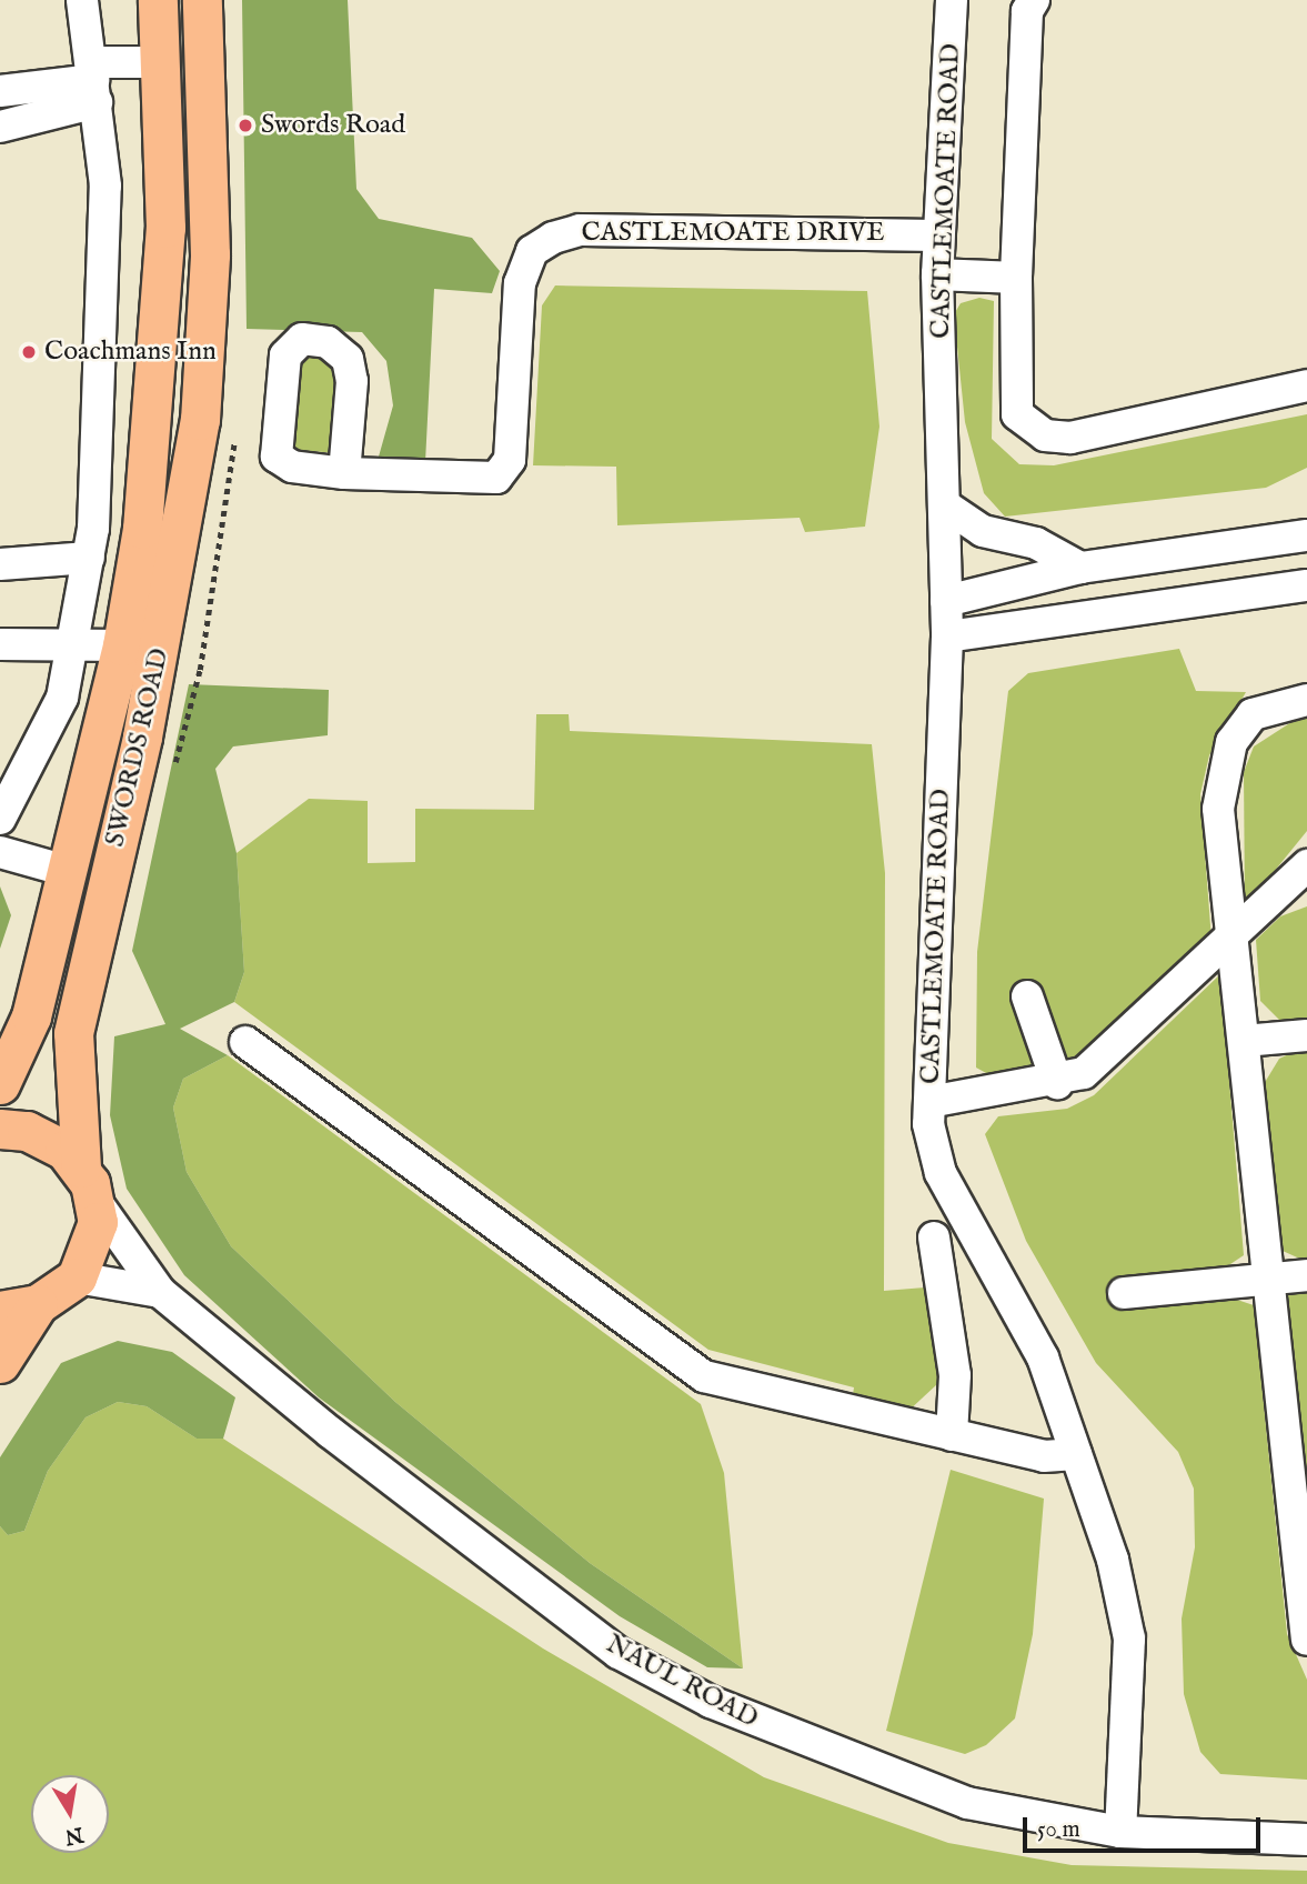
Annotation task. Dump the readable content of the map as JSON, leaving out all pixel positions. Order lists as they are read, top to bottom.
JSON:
{
  "streets": {
    "main road": ["SWORDS ROAD"],
    "street": ["CASTLEMOATE ROAD", "CASTLEMOATE DRIVE", "NAUL ROAD"]
  },
  "crossings": [
    ["CASTLEMOATE ROAD", "CASTLEMOATE DRIVE"],
    ["CASTLEMOATE ROAD", "NAUL ROAD"],
    ["SWORDS ROAD", "NAUL ROAD"]
  ],
  "places": ["Swords Road", "Coachmans Inn"],
  "scale_bar": "50 m",
  "north": "bottom"
}
